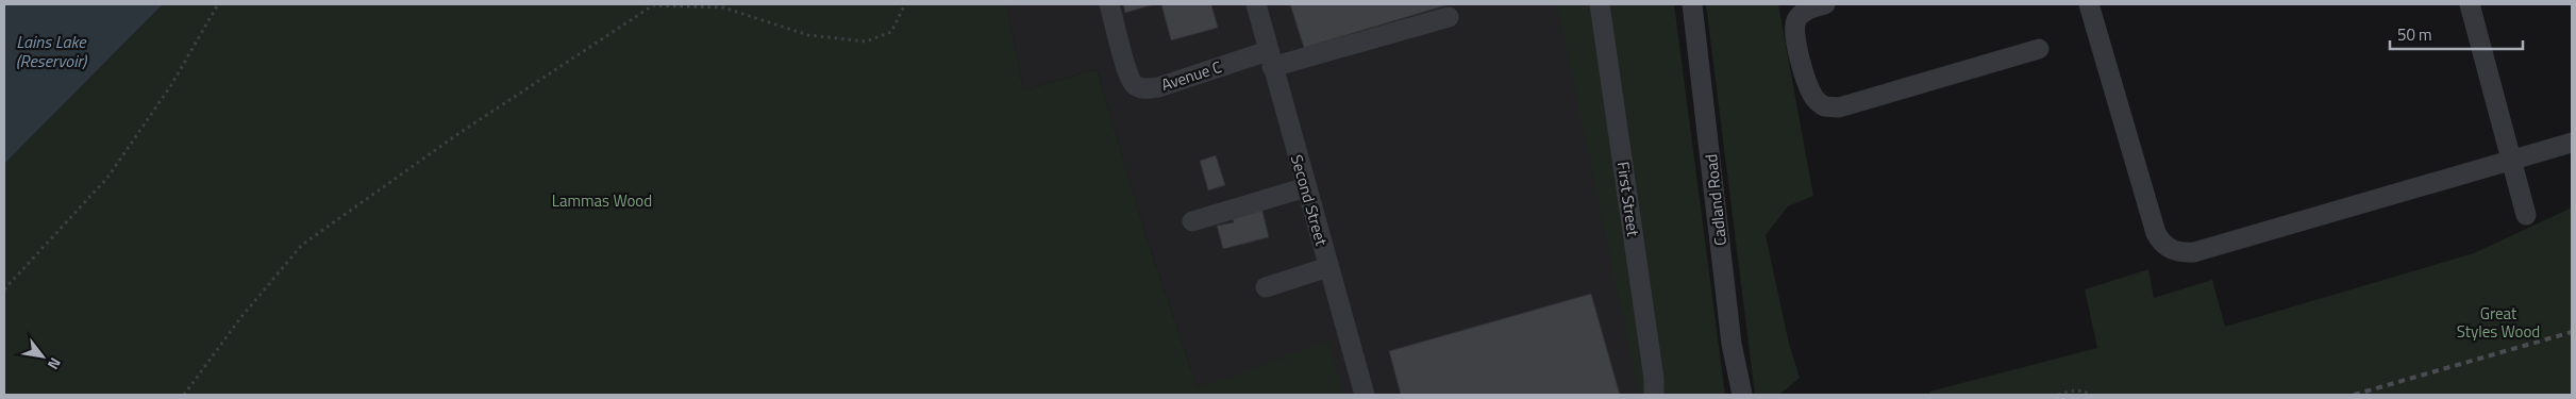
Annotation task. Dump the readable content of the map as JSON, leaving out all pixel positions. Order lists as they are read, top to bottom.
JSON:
{
  "streets": {
    "lane": [
      "Avenue C",
      "First Street",
      "Second Street",
      "Cadland Road"
    ]
  },
  "crossings": [
    ["Avenue C", "Second Street"]
  ],
  "water": ["Lains Lake (Reservoir)"],
  "parks": ["Lammas Wood", "Great Styles Wood"],
  "scale_bar": "50 m",
  "north": "bottom right"
}
